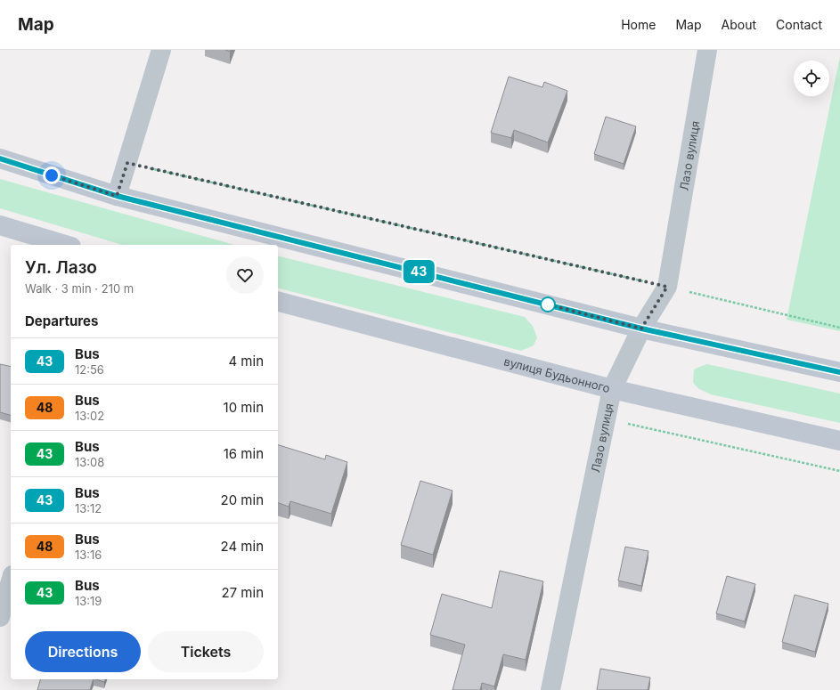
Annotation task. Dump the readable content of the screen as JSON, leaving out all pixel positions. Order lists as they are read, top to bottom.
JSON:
{
  "streets": {
    "main road": ["вулиця Будьонного"],
    "street": ["Лазо вулиця"]
  },
  "crossings": [
    ["Лазо вулиця", "вулиця Будьонного"]
  ],
  "lines": ["bus line 43"],
  "page": {
    "header": "Map",
    "nav": [
      "Home",
      "Map",
      "About",
      "Contact"
    ],
    "on_map": "43",
    "heading": [
      ["Ул. Лазо", "Walk · 3 min · 210 m"],
      "Departures"
    ],
    "list": [
      {
        "mark": "43",
        "name": "Bus",
        "note": "12:56",
        "value": "4 min"
      },
      {
        "mark": "48",
        "name": "Bus",
        "note": "13:02",
        "value": "10 min"
      },
      {
        "mark": "43",
        "name": "Bus",
        "note": "13:08",
        "value": "16 min"
      },
      {
        "mark": "43",
        "name": "Bus",
        "note": "13:12",
        "value": "20 min"
      },
      {
        "mark": "48",
        "name": "Bus",
        "note": "13:16",
        "value": "24 min"
      },
      {
        "mark": "43",
        "name": "Bus",
        "note": "13:19",
        "value": "27 min"
      }
    ],
    "buttons": ["Directions", "Tickets"]
  }
}
